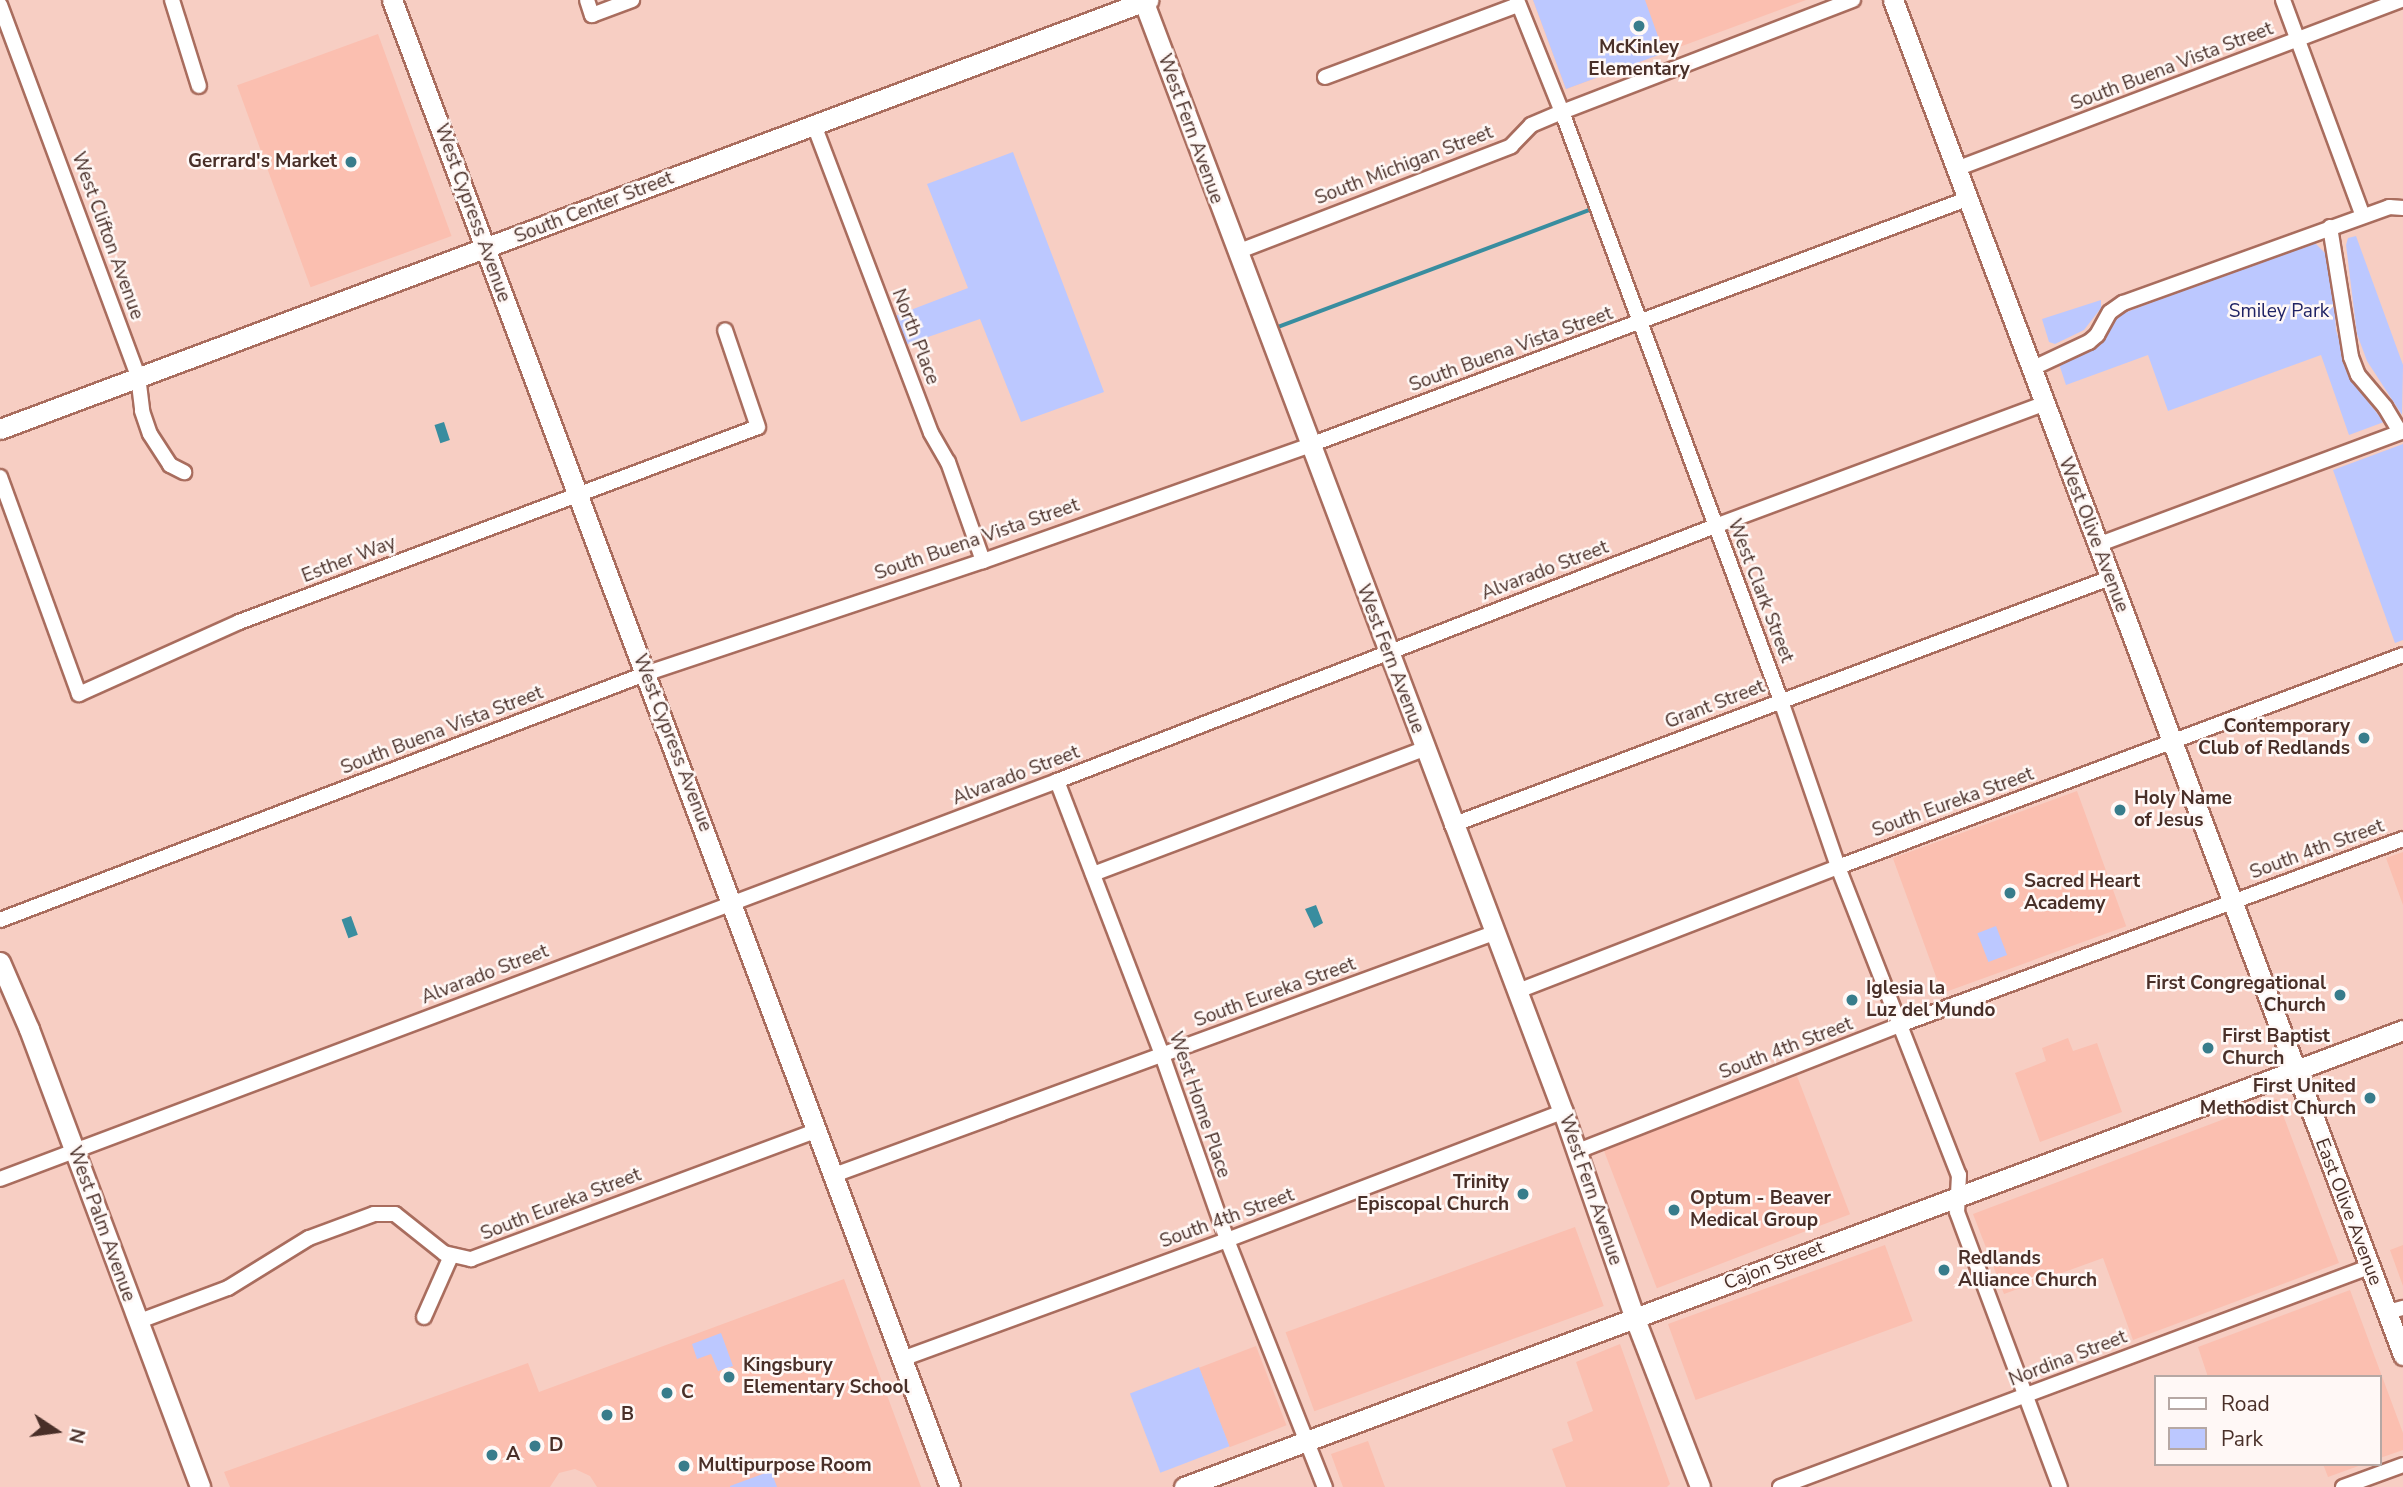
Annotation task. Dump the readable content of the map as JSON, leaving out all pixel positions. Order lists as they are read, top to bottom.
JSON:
{
  "streets": {
    "street": [
      "South Buena Vista Street",
      "West Fern Avenue",
      "South Michigan Street",
      "South Center Street",
      "West Cypress Avenue",
      "West Clifton Avenue",
      "North Place",
      "West Olive Avenue",
      "Esther Way",
      "Alvarado Street",
      "West Clark Street",
      "Grant Street",
      "South Eureka Street",
      "South 4th Street",
      "West Home Place",
      "East Olive Avenue",
      "West Palm Avenue",
      "Cajon Street",
      "Nordina Street"
    ]
  },
  "crossings": [
    ["South Buena Vista Street", "West Fern Avenue"],
    ["South Buena Vista Street", "West Cypress Avenue"],
    ["South Buena Vista Street", "North Place"],
    ["South Buena Vista Street", "West Olive Avenue"],
    ["South Buena Vista Street", "West Clark Street"],
    ["West Fern Avenue", "South Michigan Street"],
    ["West Fern Avenue", "South Center Street"],
    ["West Fern Avenue", "Alvarado Street"],
    ["West Fern Avenue", "Grant Street"],
    ["West Fern Avenue", "South Eureka Street"],
    ["West Fern Avenue", "South 4th Street"],
    ["West Fern Avenue", "Cajon Street"],
    ["South Michigan Street", "West Clark Street"],
    ["South Center Street", "West Cypress Avenue"],
    ["South Center Street", "West Clifton Avenue"],
    ["South Center Street", "North Place"],
    ["West Cypress Avenue", "Esther Way"],
    ["West Cypress Avenue", "Alvarado Street"],
    ["West Cypress Avenue", "South Eureka Street"],
    ["West Cypress Avenue", "South 4th Street"],
    ["West Olive Avenue", "Alvarado Street"],
    ["West Olive Avenue", "Grant Street"],
    ["West Olive Avenue", "South Eureka Street"],
    ["West Olive Avenue", "South 4th Street"],
    ["West Olive Avenue", "East Olive Avenue"],
    ["West Olive Avenue", "Cajon Street"],
    ["Alvarado Street", "West Clark Street"],
    ["Alvarado Street", "West Home Place"],
    ["Alvarado Street", "West Palm Avenue"],
    ["West Clark Street", "Grant Street"],
    ["West Clark Street", "South Eureka Street"],
    ["West Clark Street", "South 4th Street"],
    ["West Clark Street", "Cajon Street"],
    ["West Clark Street", "Nordina Street"],
    ["South Eureka Street", "West Home Place"],
    ["South 4th Street", "West Home Place"],
    ["West Home Place", "Cajon Street"],
    ["East Olive Avenue", "Cajon Street"],
    ["East Olive Avenue", "Nordina Street"]
  ],
  "parks": ["Smiley Park"],
  "places": [
    "McKinley Elementary",
    "Gerrard's Market",
    "Contemporary Club of Redlands",
    "Holy Name of Jesus",
    "Sacred Heart Academy",
    "First Congregational Church",
    "Iglesia la Luz del Mundo",
    "First Baptist Church",
    "First United Methodist Church",
    "Trinity Episcopal Church",
    "Optum - Beaver Medical Group",
    "Redlands Alliance Church",
    "Kingsbury Elementary School",
    "C",
    "B",
    "D",
    "A",
    "Multipurpose Room"
  ],
  "legend": ["Road", "Park"],
  "north": "right"
}
